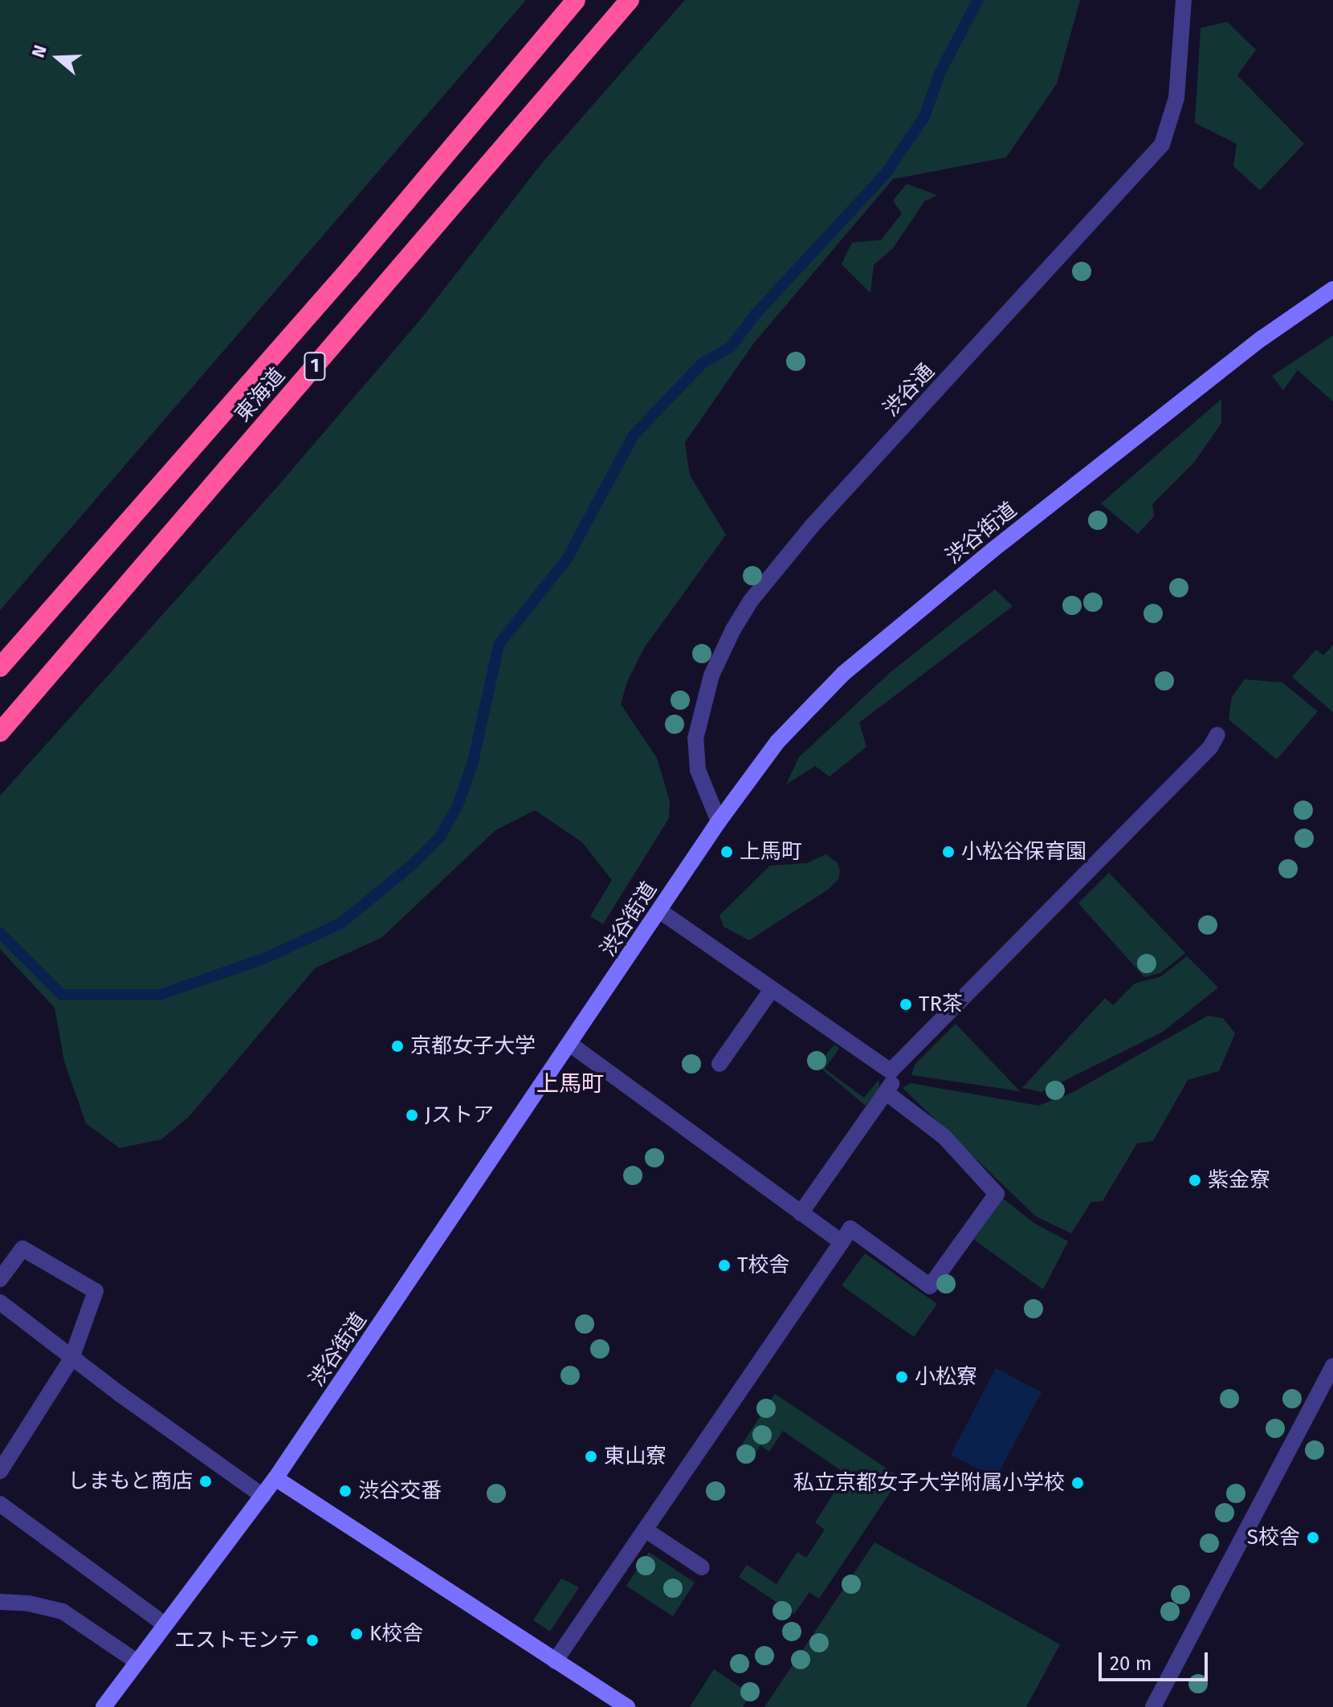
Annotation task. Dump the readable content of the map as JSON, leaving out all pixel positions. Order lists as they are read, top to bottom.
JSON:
{
  "streets": {
    "highway": ["1", "東海道"],
    "main road": ["渋谷街道"],
    "street": ["渋谷通"]
  },
  "crossings": [
    ["渋谷通", "渋谷街道"]
  ],
  "districts": ["上馬町"],
  "places": [
    "上馬町",
    "小松谷保育園",
    "TR茶",
    "京都女子大学",
    "Jストア",
    "紫金寮",
    "T校舎",
    "小松寮",
    "東山寮",
    "しまもと商店",
    "私立京都女子大学附属小学校",
    "渋谷交番",
    "S校舎",
    "K校舎",
    "エストモンテ"
  ],
  "scale_bar": "20 m",
  "north": "left"
}
